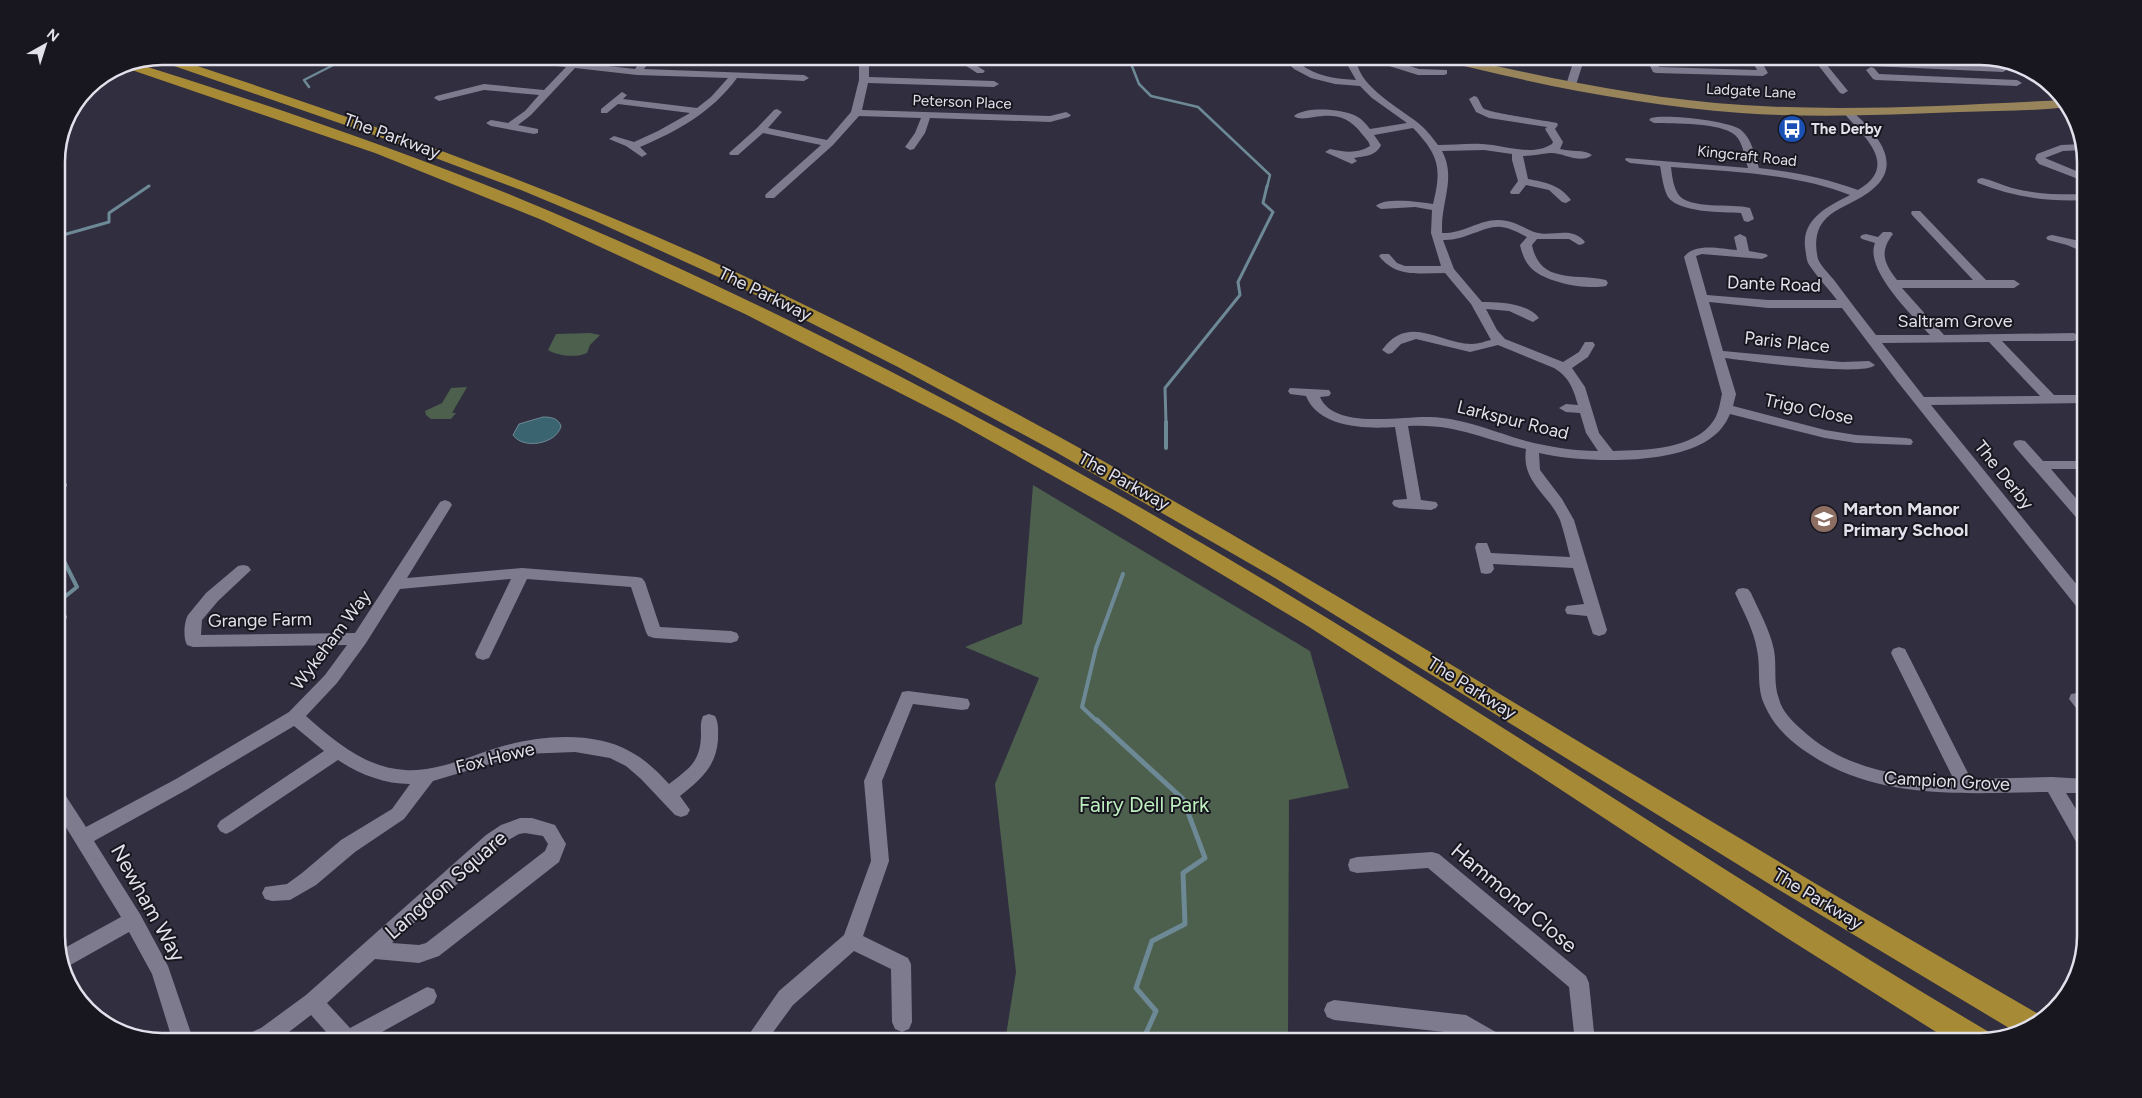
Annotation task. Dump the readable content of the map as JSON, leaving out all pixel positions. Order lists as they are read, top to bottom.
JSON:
{
  "streets": {
    "highway": ["The Parkway"],
    "main road": ["Ladgate Lane"],
    "street": [
      "Peterson Place",
      "Kingcraft Road",
      "Dante Road",
      "Saltram Grove",
      "Paris Place",
      "Trigo Close",
      "Larkspur Road",
      "The Derby",
      "Grange Farm",
      "Wykeham Way",
      "Fox Howe",
      "Campion Grove",
      "Langdon Square",
      "Hammond Close",
      "Newham Way"
    ]
  },
  "crossings": [
    ["Ladgate Lane", "The Derby"],
    ["Kingcraft Road", "The Derby"],
    ["Dante Road", "The Derby"],
    ["Saltram Grove", "The Derby"],
    ["Trigo Close", "Larkspur Road"],
    ["Grange Farm", "Wykeham Way"],
    ["Wykeham Way", "Fox Howe"],
    ["Wykeham Way", "Newham Way"]
  ],
  "parks": ["Fairy Dell Park"],
  "places": {
    "bus stop": ["The Derby"],
    "school or university": ["Marton Manor Primary School"]
  },
  "north": "top right"
}
